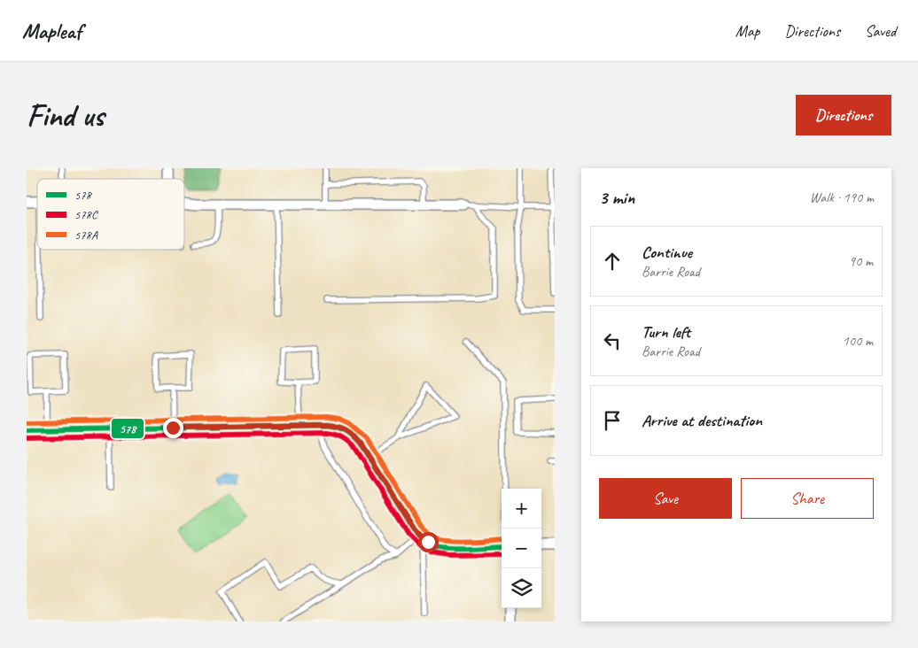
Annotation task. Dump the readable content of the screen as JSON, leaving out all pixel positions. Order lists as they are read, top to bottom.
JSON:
{
  "lines": ["transit line 578A", "transit line 578", "transit line 578C"],
  "legend": ["578", "578C", "578A"],
  "page": {
    "header": "Mapleaf",
    "nav": ["Map", "Directions", "Saved"],
    "buttons": [
      "Directions",
      ["Save", "Share"]
    ],
    "title": "Find us",
    "heading": ["3 min", "Walk · 190 m"],
    "list": [
      ["Continue", "Barrie Road", "90 m"],
      ["Turn left", "Barrie Road", "100 m"],
      "Arrive at destination"
    ],
    "map_buttons": ["+", "−"]
  }
}
